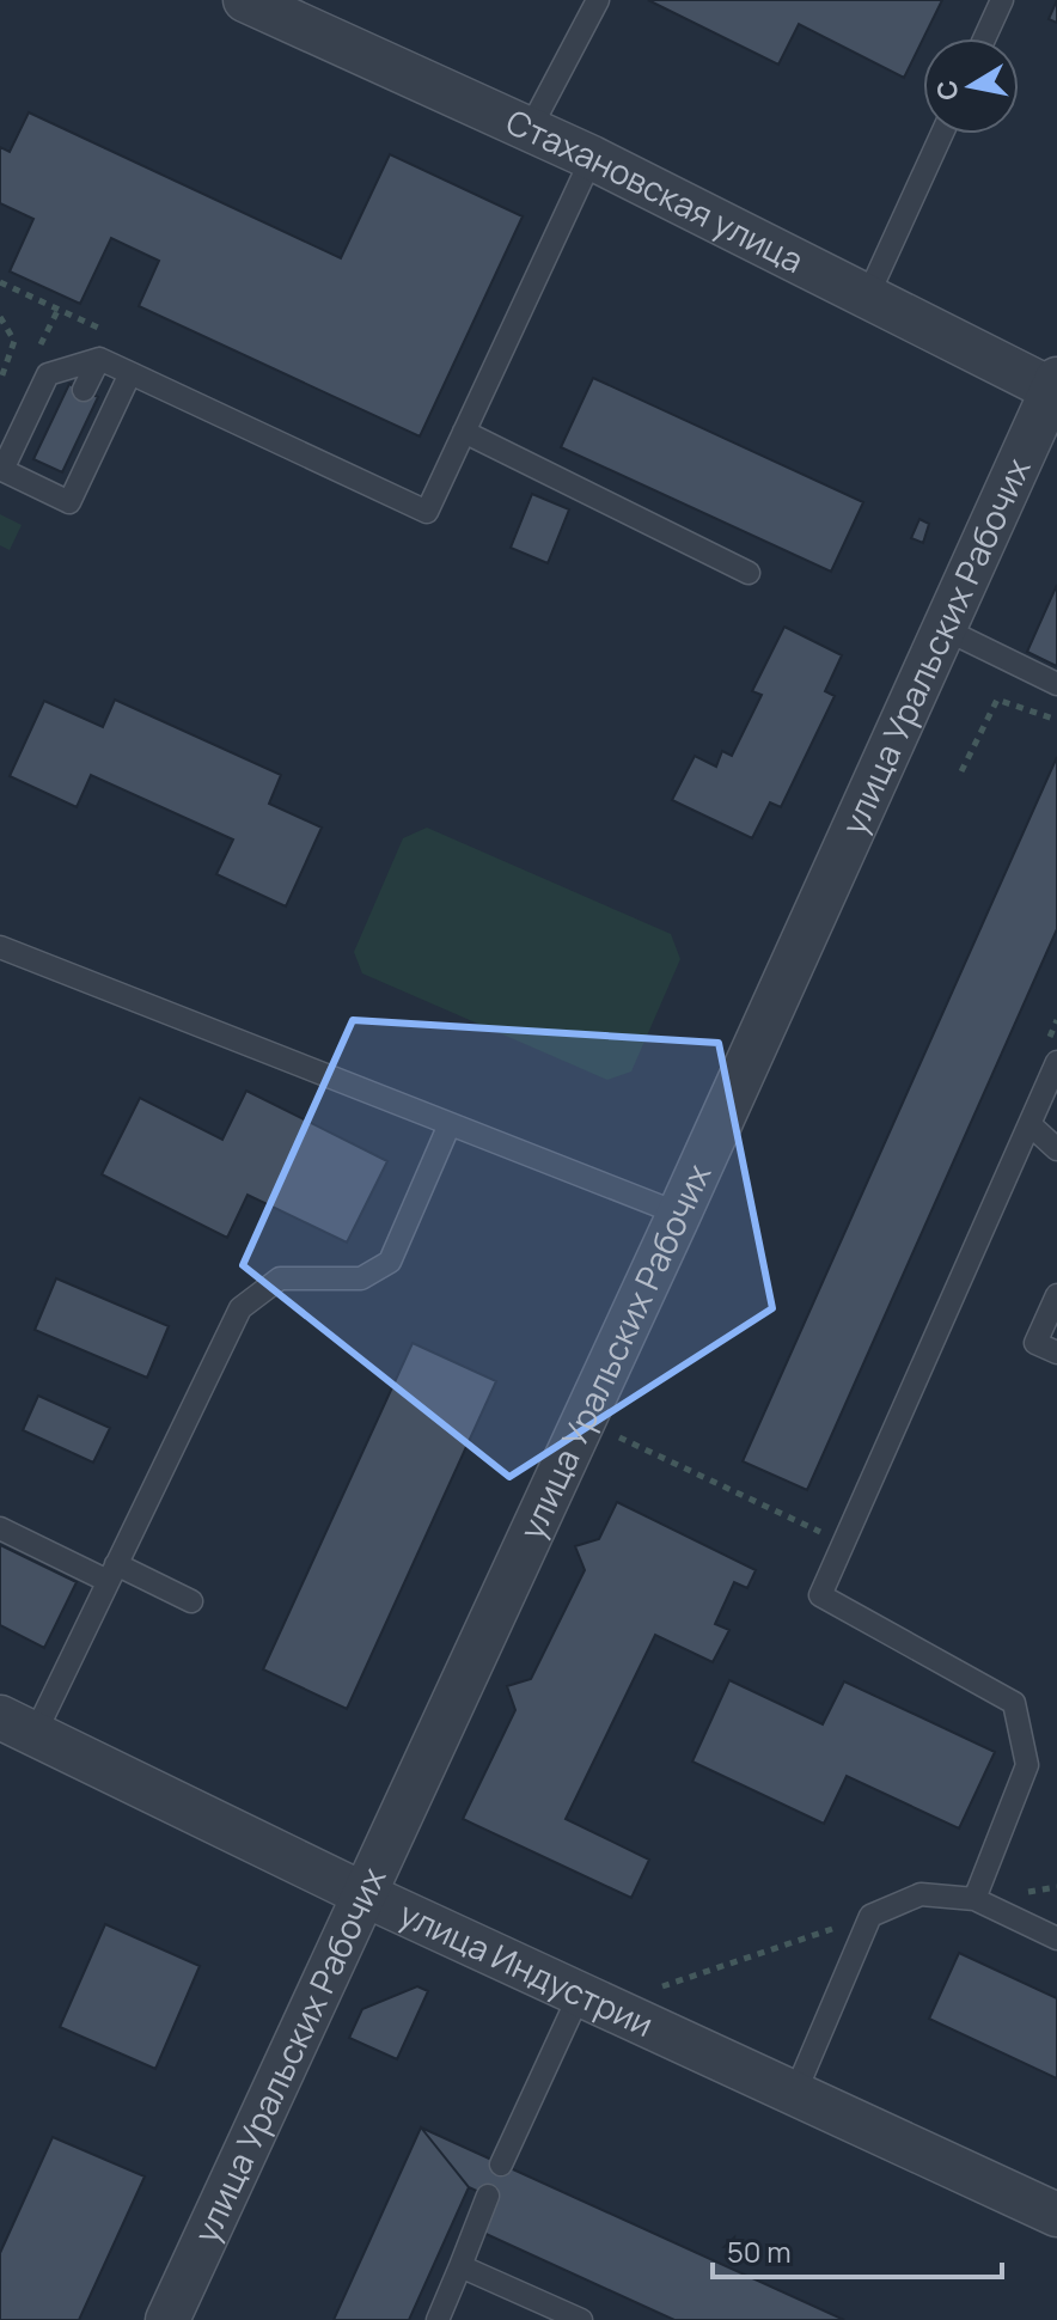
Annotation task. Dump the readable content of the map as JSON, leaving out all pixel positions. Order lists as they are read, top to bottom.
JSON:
{
  "streets": {
    "street": ["Стахановская улица", "улица Уральских Рабочих", "улица Индустрии"]
  },
  "crossings": [
    ["Стахановская улица", "улица Уральских Рабочих"],
    ["улица Уральских Рабочих", "улица Индустрии"]
  ],
  "scale_bar": "50 m",
  "north": "left"
}
